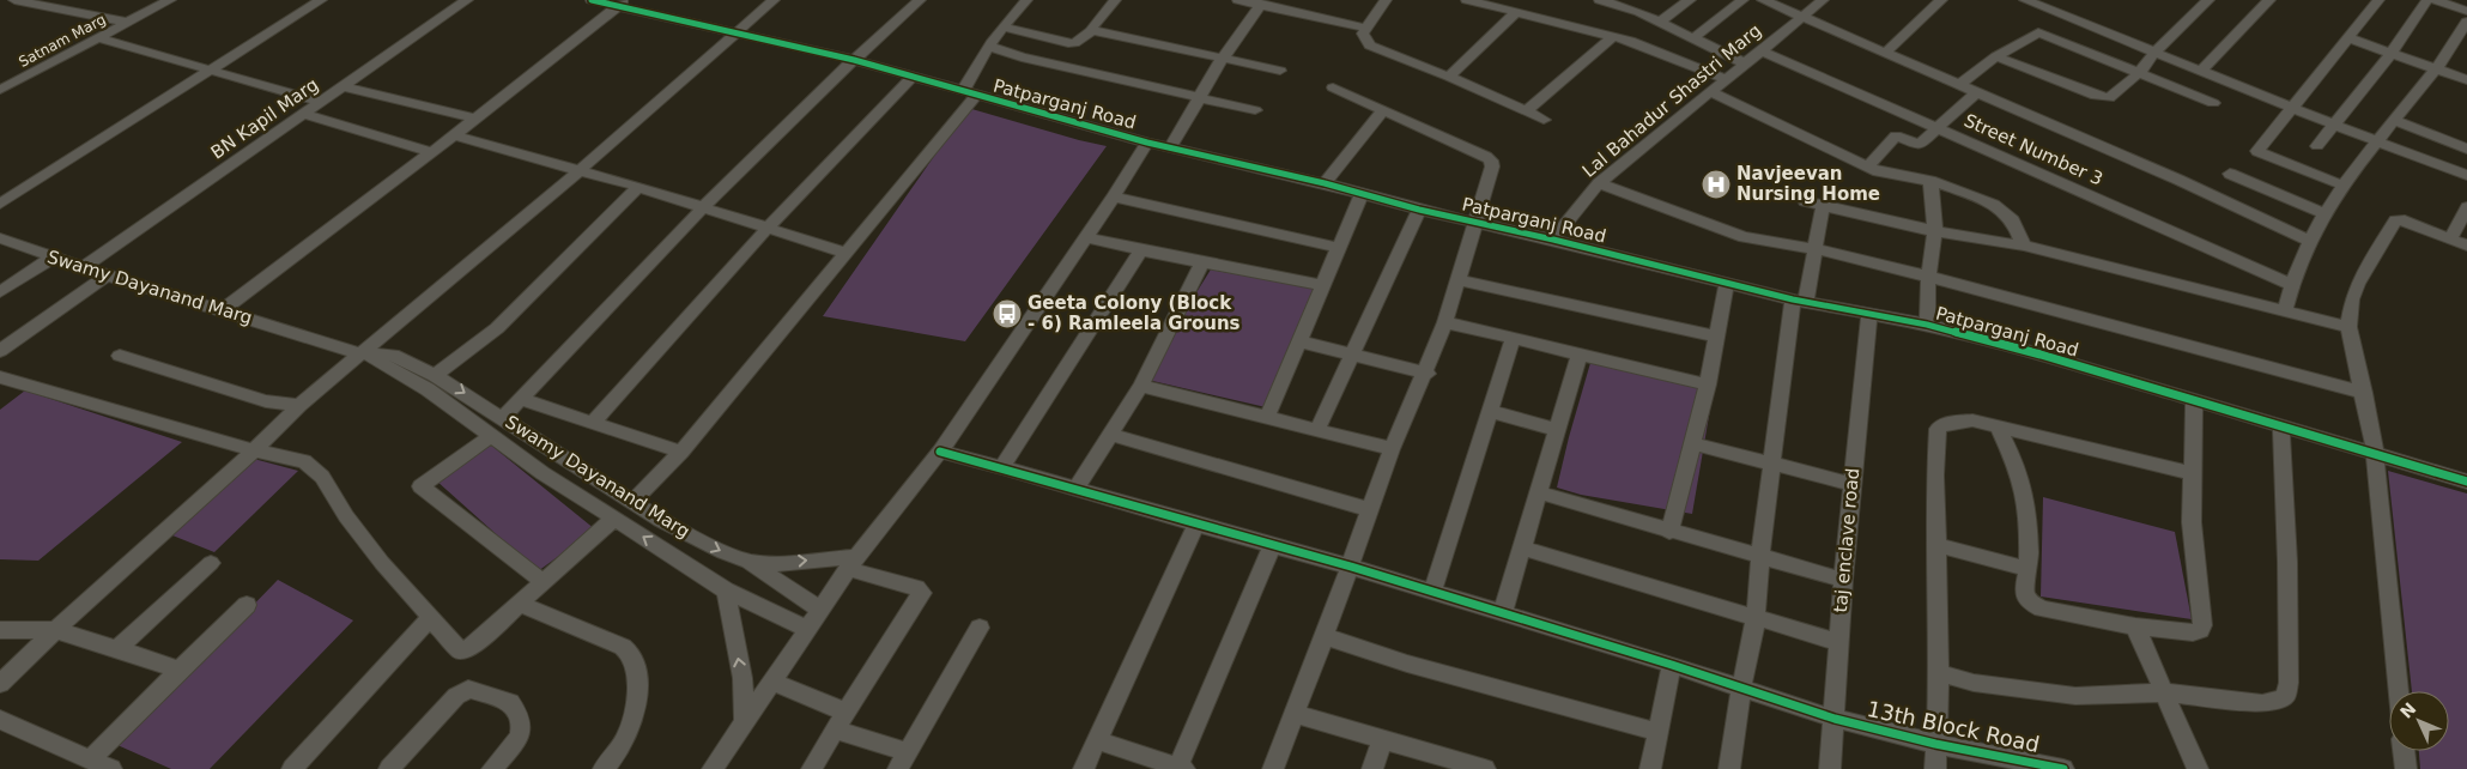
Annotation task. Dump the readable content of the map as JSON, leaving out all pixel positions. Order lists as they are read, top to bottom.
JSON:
{
  "streets": {
    "street": [
      "Satnam Marg",
      "Lal Bahadur Shastri Marg",
      "Patparganj Road",
      "BN Kapil Marg",
      "Street Number 3",
      "Swamy Dayanand Marg",
      "taj enclave road",
      "13th Block Road"
    ]
  },
  "crossings": [
    ["Lal Bahadur Shastri Marg", "Patparganj Road"],
    ["Lal Bahadur Shastri Marg", "Street Number 3"],
    ["Patparganj Road", "taj enclave road"],
    ["BN Kapil Marg", "Swamy Dayanand Marg"],
    ["taj enclave road", "13th Block Road"]
  ],
  "places": {
    "hospital": ["Navjeevan Nursing Home"],
    "bus stop": ["Geeta Colony (Block - 6) Ramleela Grouns"]
  },
  "north": "top left"
}
